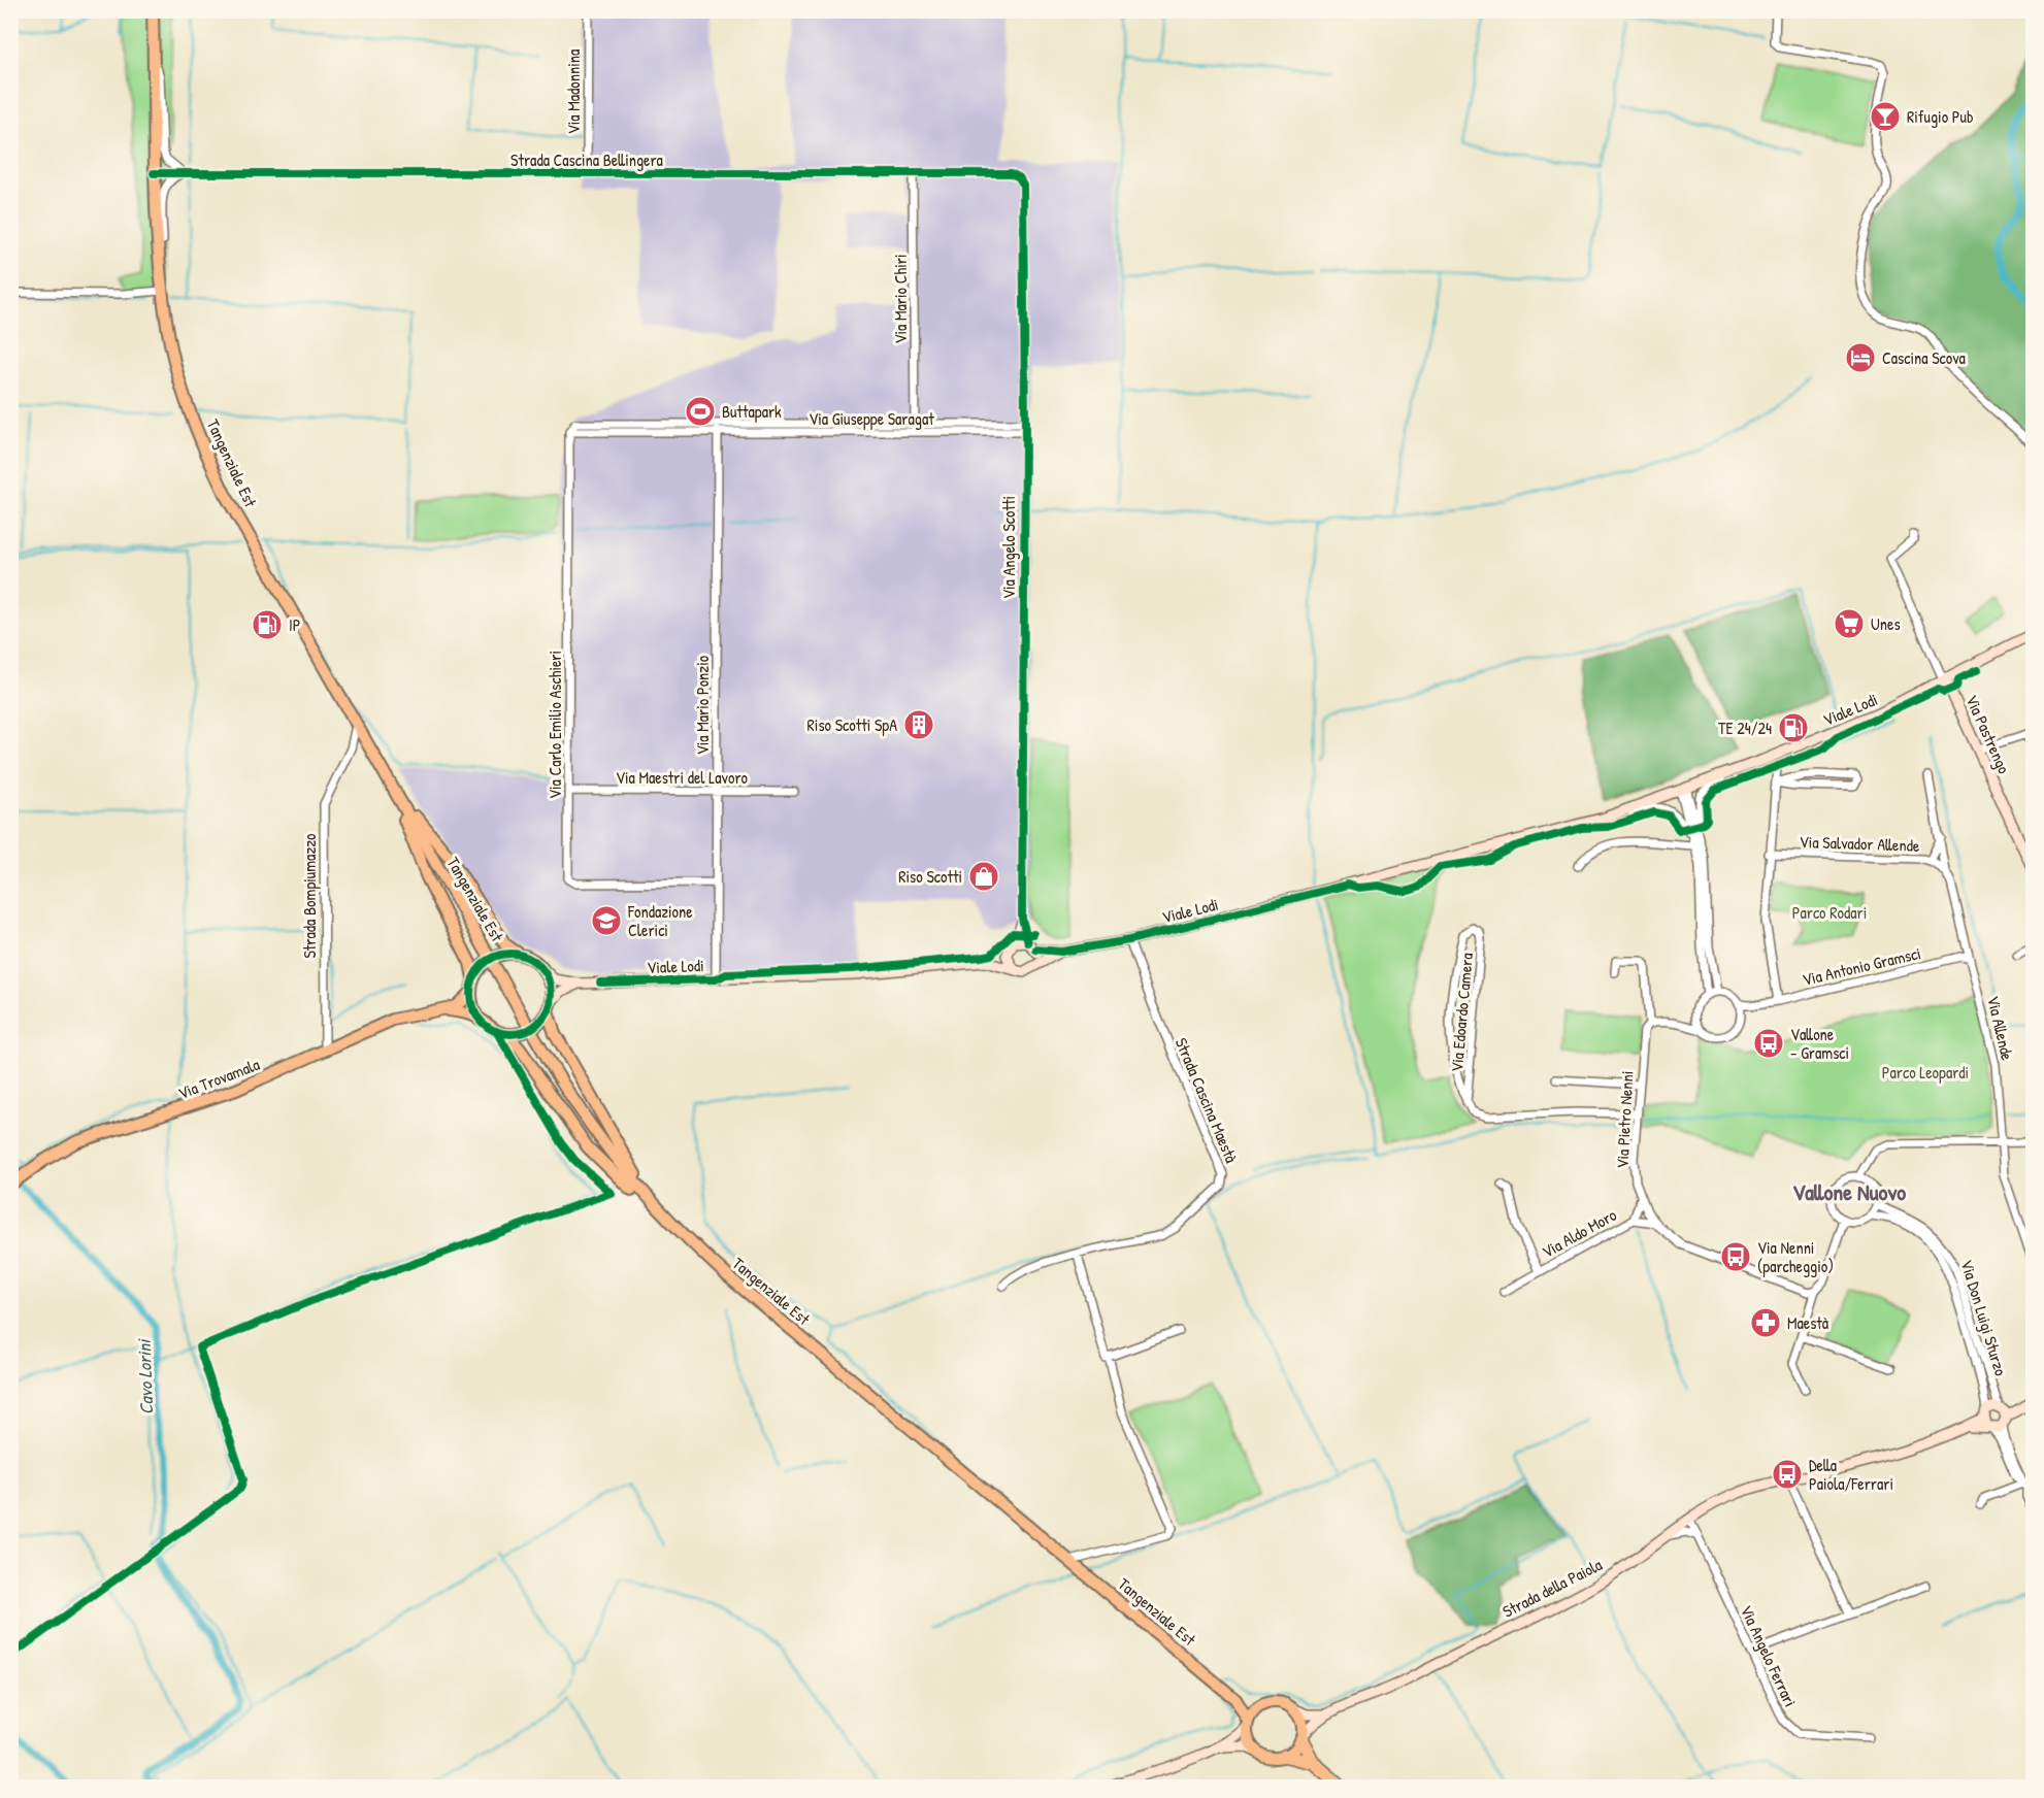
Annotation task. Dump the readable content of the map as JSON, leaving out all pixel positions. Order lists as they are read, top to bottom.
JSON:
{
  "streets": {
    "main road": ["Tangenziale Est", "Via Trovamala"],
    "street": [
      "Via Madonnina",
      "Strada Cascina Bellingera",
      "Via Mario Chiri",
      "Via Giuseppe Saragat",
      "Via Angelo Scotti",
      "Via Mario Ponzio",
      "Viale Lodi",
      "Via Carlo Emilio Aschieri",
      "Via Pastrengo",
      "Via Maestri del Lavoro",
      "Via Salvador Allende",
      "Strada Bompiumazzo",
      "Via Antonio Gramsci",
      "Via Edoardo Camera",
      "Via Allende",
      "Strada Cascina Maestà",
      "Via Pietro Nenni",
      "Via Aldo Moro",
      "Via Don Luigi Sturzo",
      "Strada della Paiola",
      "Via Angelo Ferrari"
    ]
  },
  "crossings": [
    ["Via Madonnina", "Strada Cascina Bellingera"],
    ["Strada Cascina Bellingera", "Via Mario Chiri"],
    ["Strada Cascina Bellingera", "Tangenziale Est"],
    ["Strada Cascina Bellingera", "Via Angelo Scotti"],
    ["Via Mario Chiri", "Via Giuseppe Saragat"],
    ["Via Giuseppe Saragat", "Via Angelo Scotti"],
    ["Via Giuseppe Saragat", "Via Mario Ponzio"],
    ["Via Giuseppe Saragat", "Via Carlo Emilio Aschieri"],
    ["Tangenziale Est", "Strada Bompiumazzo"],
    ["Tangenziale Est", "Strada della Paiola"],
    ["Via Angelo Scotti", "Viale Lodi"],
    ["Via Mario Ponzio", "Viale Lodi"],
    ["Via Mario Ponzio", "Via Carlo Emilio Aschieri"],
    ["Via Mario Ponzio", "Via Maestri del Lavoro"],
    ["Viale Lodi", "Via Pastrengo"],
    ["Viale Lodi", "Via Trovamala"],
    ["Viale Lodi", "Strada Cascina Maestà"],
    ["Via Carlo Emilio Aschieri", "Via Maestri del Lavoro"],
    ["Via Salvador Allende", "Via Antonio Gramsci"],
    ["Via Salvador Allende", "Via Allende"],
    ["Strada Bompiumazzo", "Via Trovamala"],
    ["Via Antonio Gramsci", "Via Allende"],
    ["Via Pietro Nenni", "Via Aldo Moro"],
    ["Via Don Luigi Sturzo", "Strada della Paiola"],
    ["Strada della Paiola", "Via Angelo Ferrari"]
  ],
  "districts": ["Vallone Nuovo"],
  "water": ["Cavo Lorini"],
  "parks": ["Parco Rodari", "Parco Leopardi"],
  "places": {
    "bar": ["Rifugio Pub"],
    "hotel": ["Cascina Scova"],
    "sports": ["Buttapark"],
    "supermarket": ["Unes"],
    "fuel station": ["IP", "TE 24/24"],
    "building": ["Riso Scotti SpA"],
    "shop": ["Riso Scotti"],
    "school or university": ["Fondazione Clerici"],
    "bus stop": ["Vallone - Gramsci", "Via Nenni (parcheggio)", "Della Paiola/Ferrari"],
    "pharmacy": ["Maestà"]
  }
}
